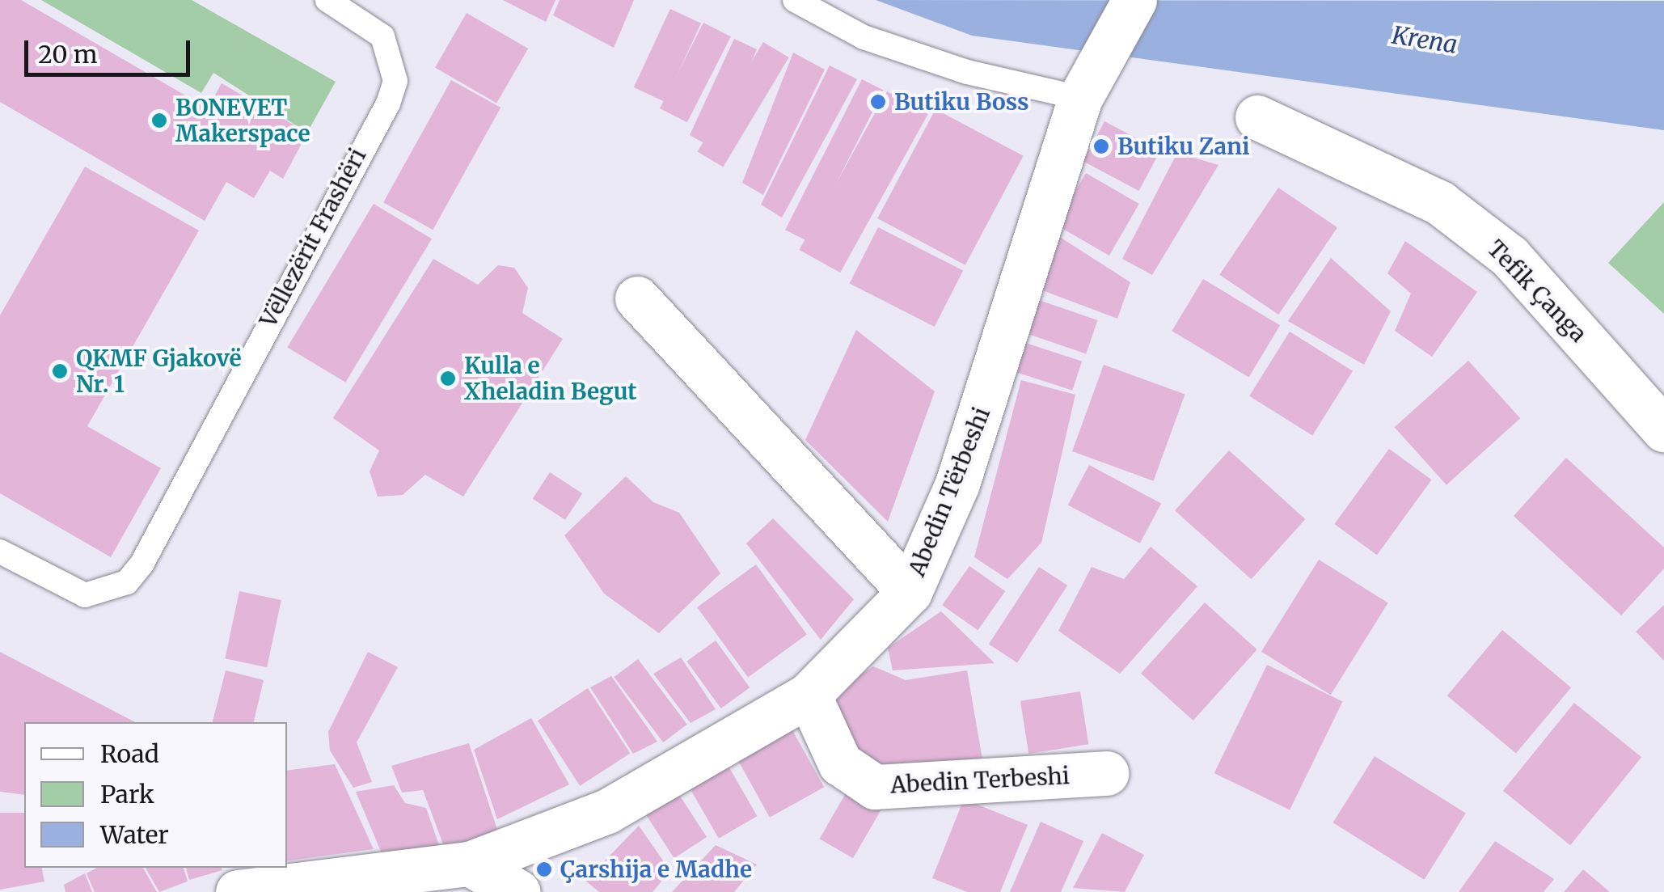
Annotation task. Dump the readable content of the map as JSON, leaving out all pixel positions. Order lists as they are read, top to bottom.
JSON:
{
  "streets": {
    "street": ["Tefik Çanga", "Abedin Tërbeshi", "Abedin Terbeshi"],
    "lane": ["Vëllezërit Frashëri"]
  },
  "crossings": [
    ["Abedin Tërbeshi", "Abedin Terbeshi"]
  ],
  "water": ["Krena"],
  "places": [
    "Butiku Boss",
    "BONEVET Makerspace",
    "Butiku Zani",
    "QKMF Gjakovë Nr. 1",
    "Kulla e Xheladin Begut",
    "Çarshija e Madhe"
  ],
  "legend": ["Road", "Park", "Water"],
  "scale_bar": "20 m"
}
